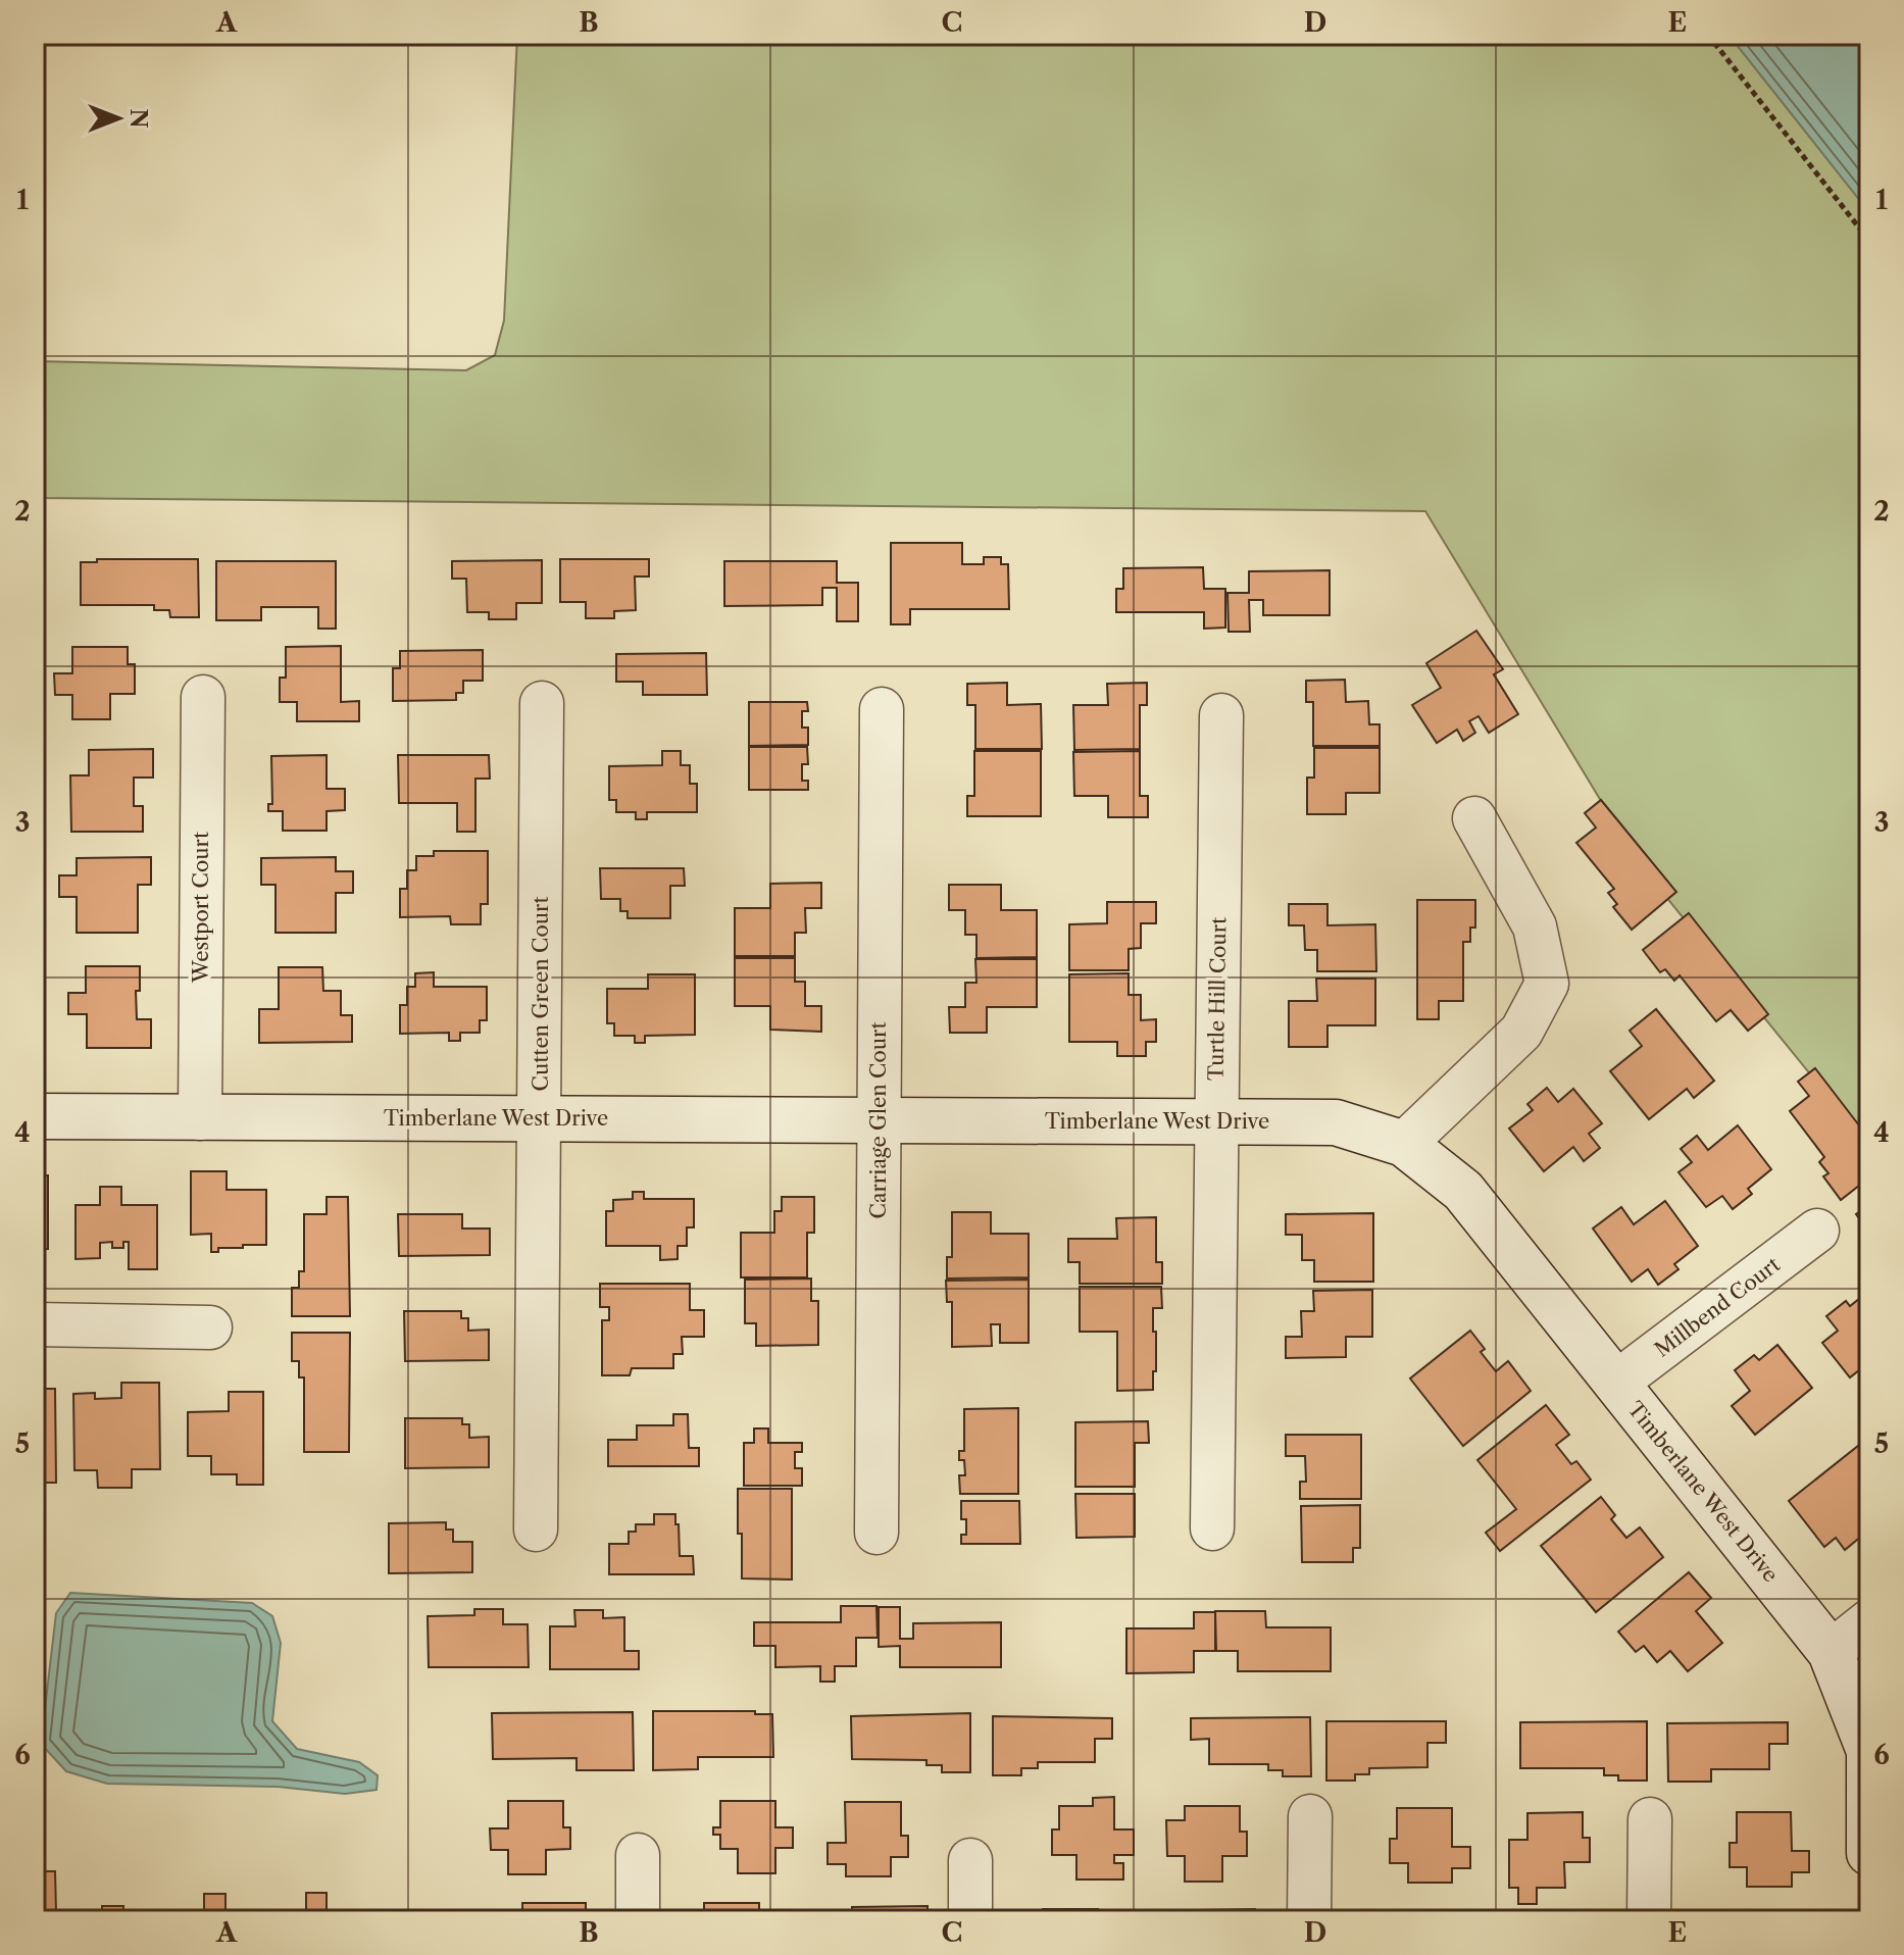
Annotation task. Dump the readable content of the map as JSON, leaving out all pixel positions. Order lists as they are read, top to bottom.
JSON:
{
  "streets": {
    "street": [
      "Westport Court",
      "Cutten Green Court",
      "Turtle Hill Court",
      "Timberlane West Drive",
      "Carriage Glen Court",
      "Millbend Court"
    ]
  },
  "crossings": [
    ["Westport Court", "Timberlane West Drive"],
    ["Cutten Green Court", "Timberlane West Drive"],
    ["Turtle Hill Court", "Timberlane West Drive"],
    ["Timberlane West Drive", "Carriage Glen Court"],
    ["Timberlane West Drive", "Millbend Court"]
  ],
  "north": "right",
  "grid": {
    "columns": [
      "A",
      "B",
      "C",
      "D",
      "E"
    ],
    "rows": [
      "1",
      "2",
      "3",
      "4",
      "5",
      "6"
    ]
  }
}
